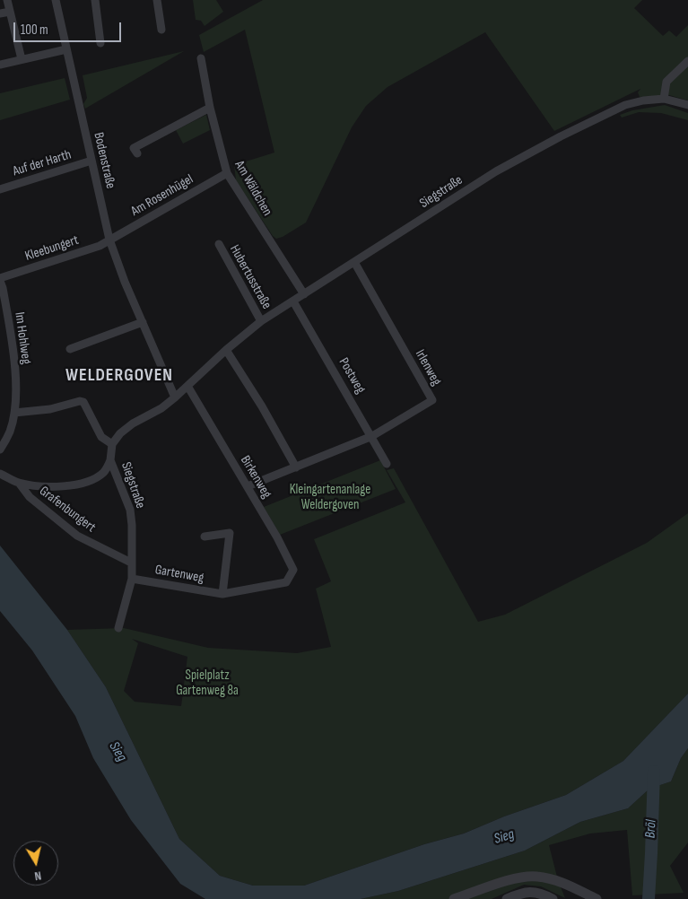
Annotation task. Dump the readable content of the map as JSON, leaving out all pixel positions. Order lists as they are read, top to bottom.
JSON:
{
  "streets": {
    "street": [
      "Bodenstraße",
      "Auf der Harth",
      "Am Wäldchen",
      "Siegstraße",
      "Am Rosenhügel",
      "Kleebungert",
      "Hubertusstraße",
      "Im Hohlweg",
      "Irlenweg",
      "Postweg",
      "Birkenweg",
      "Grafenbungert",
      "Gartenweg"
    ]
  },
  "crossings": [
    ["Bodenstraße", "Auf der Harth"],
    ["Bodenstraße", "Siegstraße"],
    ["Bodenstraße", "Am Rosenhügel"],
    ["Bodenstraße", "Kleebungert"],
    ["Am Wäldchen", "Siegstraße"],
    ["Am Wäldchen", "Am Rosenhügel"],
    ["Siegstraße", "Hubertusstraße"],
    ["Siegstraße", "Irlenweg"],
    ["Siegstraße", "Postweg"],
    ["Siegstraße", "Birkenweg"],
    ["Siegstraße", "Grafenbungert"],
    ["Siegstraße", "Gartenweg"],
    ["Am Rosenhügel", "Kleebungert"],
    ["Kleebungert", "Im Hohlweg"],
    ["Irlenweg", "Postweg"],
    ["Irlenweg", "Birkenweg"],
    ["Birkenweg", "Gartenweg"]
  ],
  "districts": ["WELDERGOVEN"],
  "water": ["Sieg", "Bröl"],
  "parks": ["Kleingartenanlage Weldergoven", "Spielplatz Gartenweg 8a"],
  "scale_bar": "100 m",
  "north": "bottom"
}
